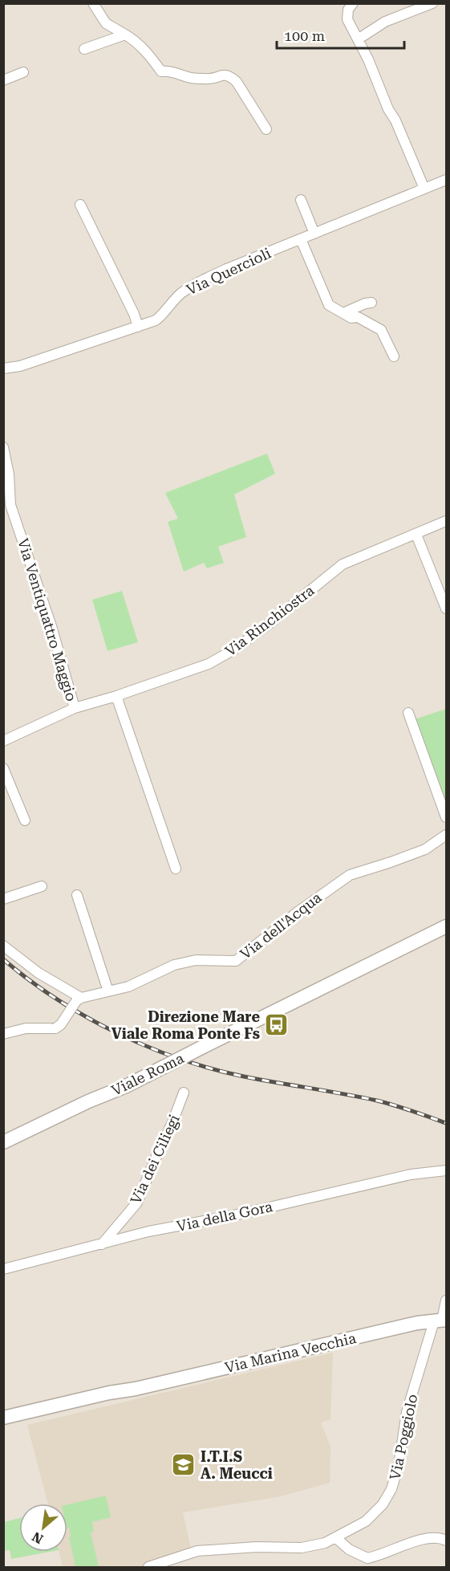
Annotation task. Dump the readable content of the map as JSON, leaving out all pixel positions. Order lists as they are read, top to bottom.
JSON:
{
  "streets": {
    "main road": ["Viale Roma", "Via Marina Vecchia"],
    "street": [
      "Via Quercioli",
      "Via Ventiquattro Maggio",
      "Via Rinchiostra",
      "Via dell'Acqua",
      "Via dei Ciliegi",
      "Via della Gora",
      "Via Poggiolo"
    ]
  },
  "crossings": [
    ["Via Ventiquattro Maggio", "Via Rinchiostra"],
    ["Via dei Ciliegi", "Via della Gora"],
    ["Via Marina Vecchia", "Via Poggiolo"]
  ],
  "places": {
    "bus stop": ["Direzione Mare Viale Roma Ponte Fs"],
    "school or university": ["I.T.I.S A. Meucci"]
  },
  "scale_bar": "100 m",
  "north": "bottom left"
}
